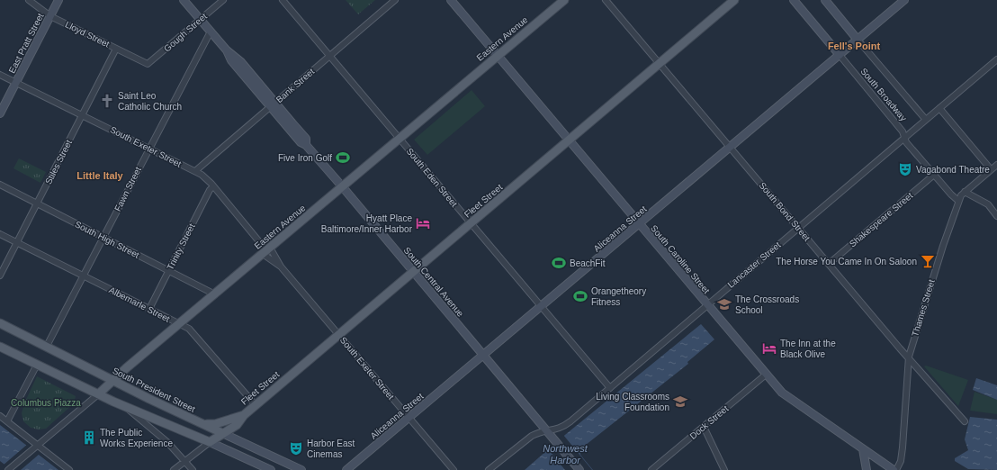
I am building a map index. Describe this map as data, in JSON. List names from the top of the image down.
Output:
{
  "streets": {
    "main road": [
      "Eastern Avenue",
      "East Pratt Street",
      "South Broadway",
      "Fleet Street",
      "Aliceanna Street",
      "South Caroline Street",
      "South Central Avenue",
      "South President Street"
    ],
    "street": [
      "Gough Street",
      "Lloyd Street",
      "Bank Street",
      "South Exeter Street",
      "Stiles Street",
      "South Eden Street",
      "Fawn Street",
      "South Bond Street",
      "Shakespeare Street",
      "South High Street",
      "Trinity Street",
      "Lancaster Street",
      "Albemarle Street",
      "Thames Street",
      "Dock Street"
    ]
  },
  "crossings": [
    ["Gough Street", "Lloyd Street"],
    ["Gough Street", "South Central Avenue"],
    ["Lloyd Street", "East Pratt Street"],
    ["Lloyd Street", "Stiles Street"],
    ["Eastern Avenue", "South Exeter Street"],
    ["Eastern Avenue", "South Eden Street"],
    ["Eastern Avenue", "South High Street"],
    ["Eastern Avenue", "South Caroline Street"],
    ["Eastern Avenue", "South Central Avenue"],
    ["Eastern Avenue", "Albemarle Street"],
    ["Eastern Avenue", "South President Street"],
    ["East Pratt Street", "South Exeter Street"],
    ["Bank Street", "South Exeter Street"],
    ["Bank Street", "South Eden Street"],
    ["Bank Street", "South Central Avenue"],
    ["South Broadway", "Shakespeare Street"],
    ["South Broadway", "Aliceanna Street"],
    ["South Broadway", "Lancaster Street"],
    ["South Broadway", "Thames Street"],
    ["South Exeter Street", "Stiles Street"],
    ["South Exeter Street", "Fawn Street"],
    ["South Exeter Street", "Fleet Street"],
    ["South Exeter Street", "Aliceanna Street"],
    ["South Exeter Street", "Trinity Street"],
    ["Stiles Street", "South High Street"],
    ["Stiles Street", "Albemarle Street"],
    ["South Eden Street", "Fleet Street"],
    ["South Eden Street", "Aliceanna Street"],
    ["South Eden Street", "Lancaster Street"],
    ["Fawn Street", "South High Street"],
    ["Fawn Street", "South Central Avenue"],
    ["Fawn Street", "Albemarle Street"],
    ["Fawn Street", "South President Street"],
    ["Fleet Street", "South Bond Street"],
    ["Fleet Street", "South Caroline Street"],
    ["Fleet Street", "South Central Avenue"],
    ["Fleet Street", "Albemarle Street"],
    ["Fleet Street", "South President Street"],
    ["South Bond Street", "Shakespeare Street"],
    ["South Bond Street", "Aliceanna Street"],
    ["South Bond Street", "Lancaster Street"],
    ["South Bond Street", "Thames Street"],
    ["Aliceanna Street", "South Caroline Street"],
    ["Aliceanna Street", "South Central Avenue"],
    ["South High Street", "Trinity Street"],
    ["Trinity Street", "Albemarle Street"],
    ["South Caroline Street", "Lancaster Street"],
    ["South Caroline Street", "Dock Street"],
    ["Lancaster Street", "South Central Avenue"]
  ],
  "districts": ["Fell's Point", "Little Italy"],
  "water": ["Northwest Harbor"],
  "parks": ["Columbus Piazza"],
  "places": {
    "church": ["Saint Leo Catholic Church"],
    "sports": ["Five Iron Golf", "BeachFit", "Orangetheory Fitness"],
    "theatre": ["Vagabond Theatre", "Harbor East Cinemas"],
    "hotel": ["Hyatt Place Baltimore/Inner Harbor", "The Inn at the Black Olive"],
    "bar": ["The Horse You Came In On Saloon"],
    "school or university": ["The Crossroads School", "Living Classrooms Foundation"],
    "building": ["The Public Works Experience"]
  }
}
